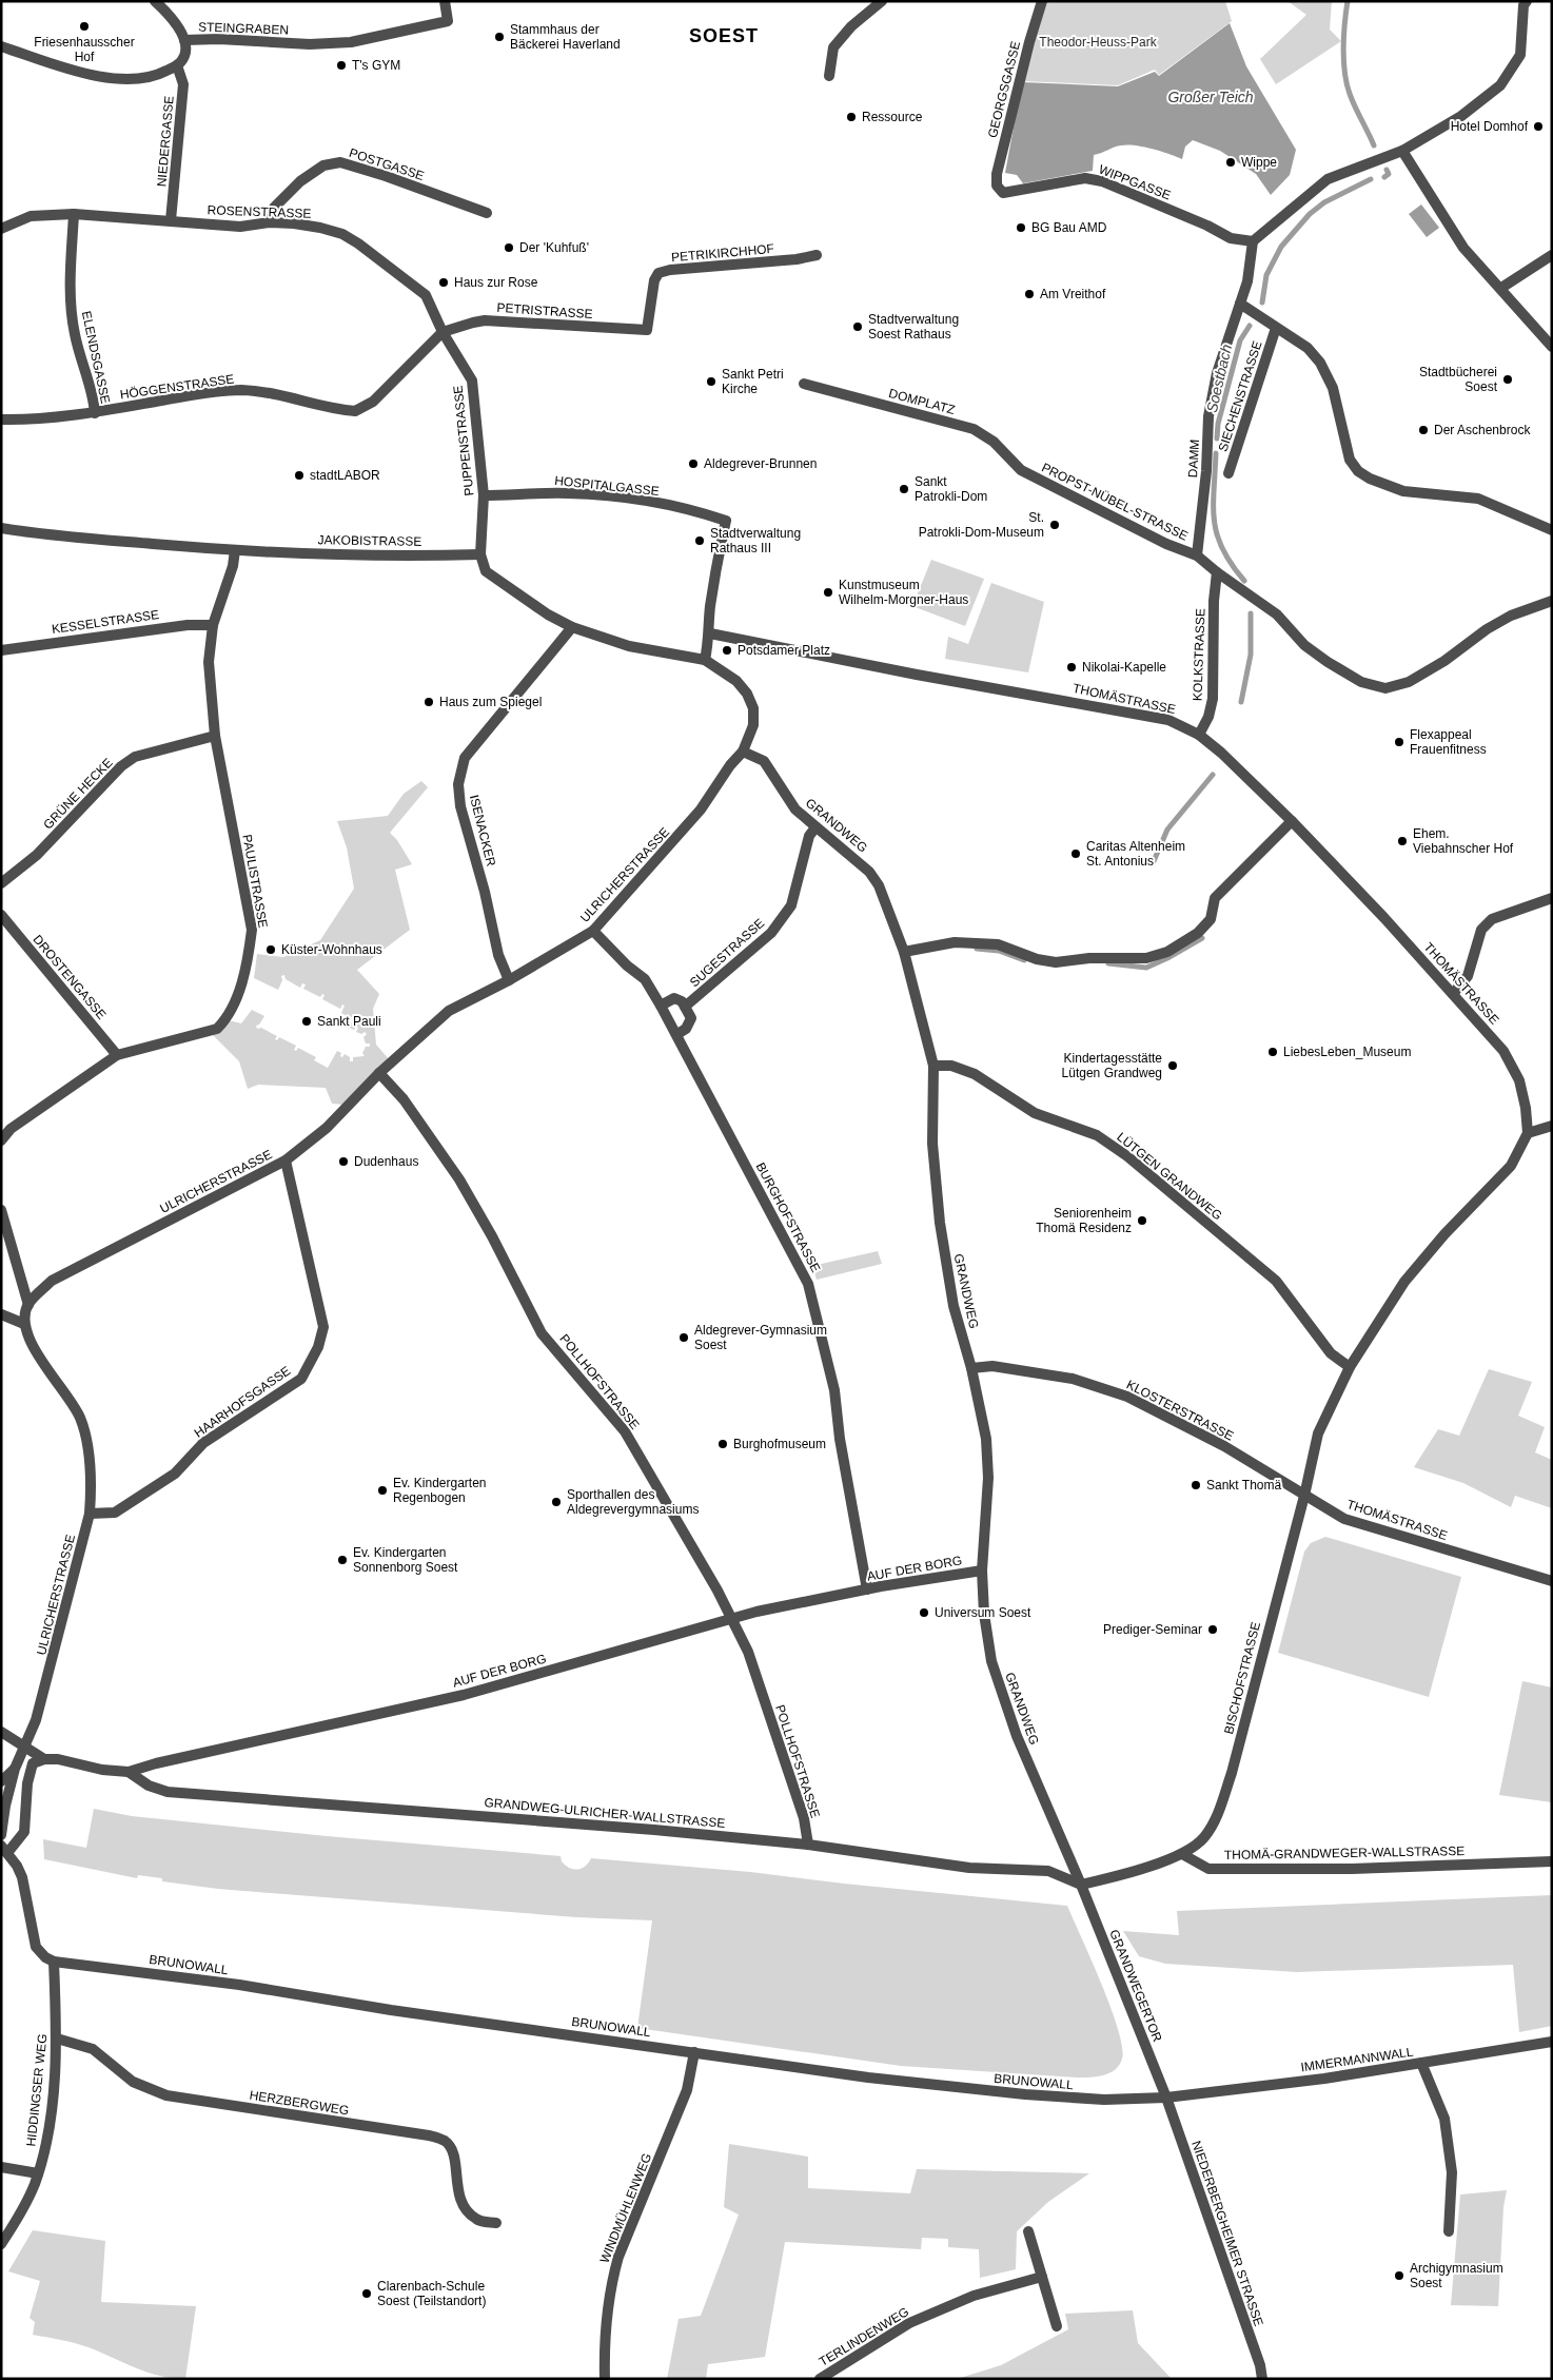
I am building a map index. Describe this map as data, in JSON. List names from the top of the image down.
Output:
{
  "streets": {
    "street": [
      "STEINGRABEN",
      "GEORGSGASSE",
      "NIEDERGASSE",
      "POSTGASSE",
      "WIPPGASSE",
      "ROSENSTRASSE",
      "PETRIKIRCHHOF",
      "PETRISTRASSE",
      "ELENDSGASSE",
      "HÖGGENSTRASSE",
      "SIECHENSTRASSE",
      "DOMPLATZ",
      "PUPPENSTRASSE",
      "DAMM",
      "HOSPITALGASSE",
      "PROPST-NÜBEL-STRASSE",
      "JAKOBISTRASSE",
      "KESSELSTRASSE",
      "KOLKSTRASSE",
      "THOMÄSTRASSE",
      "GRÜNE HECKE",
      "GRANDWEG",
      "ISENACKER",
      "ULRICHERSTRASSE",
      "PAULISTRASSE",
      "SUGESTRASSE",
      "DROSTENGASSE",
      "LÜTGEN GRANDWEG",
      "BURGHOFSTRASSE",
      "POLLHOFSTRASSE",
      "HAARHOFSGASSE",
      "KLOSTERSTRASSE",
      "AUF DER BORG",
      "BISCHOFSTRASSE",
      "GRANDWEG-ULRICHER-WALLSTRASSE",
      "THOMÄ-GRANDWEGER-WALLSTRASSE",
      "BRUNOWALL",
      "GRANDWEGERTOR",
      "IMMERMANNWALL",
      "HIDDINGSER WEG",
      "HERZBERGWEG",
      "WINDMÜHLENWEG",
      "NIEDERBERGHEIMER STRASSE",
      "TERLINDENWEG"
    ]
  },
  "crossings": [
    ["STEINGRABEN", "NIEDERGASSE"],
    ["GEORGSGASSE", "WIPPGASSE"],
    ["NIEDERGASSE", "ROSENSTRASSE"],
    ["POSTGASSE", "ROSENSTRASSE"],
    ["WIPPGASSE", "DAMM"],
    ["ROSENSTRASSE", "PETRISTRASSE"],
    ["ROSENSTRASSE", "ELENDSGASSE"],
    ["ROSENSTRASSE", "HÖGGENSTRASSE"],
    ["ROSENSTRASSE", "PUPPENSTRASSE"],
    ["PETRIKIRCHHOF", "PETRISTRASSE"],
    ["PETRISTRASSE", "HÖGGENSTRASSE"],
    ["PETRISTRASSE", "PUPPENSTRASSE"],
    ["ELENDSGASSE", "HÖGGENSTRASSE"],
    ["HÖGGENSTRASSE", "PUPPENSTRASSE"],
    ["DOMPLATZ", "PROPST-NÜBEL-STRASSE"],
    ["PUPPENSTRASSE", "HOSPITALGASSE"],
    ["PUPPENSTRASSE", "JAKOBISTRASSE"],
    ["DAMM", "PROPST-NÜBEL-STRASSE"],
    ["HOSPITALGASSE", "THOMÄSTRASSE"],
    ["JAKOBISTRASSE", "PAULISTRASSE"],
    ["KESSELSTRASSE", "PAULISTRASSE"],
    ["KOLKSTRASSE", "THOMÄSTRASSE"],
    ["THOMÄSTRASSE", "KLOSTERSTRASSE"],
    ["THOMÄSTRASSE", "BISCHOFSTRASSE"],
    ["GRÜNE HECKE", "PAULISTRASSE"],
    ["GRANDWEG", "ULRICHERSTRASSE"],
    ["GRANDWEG", "SUGESTRASSE"],
    ["GRANDWEG", "LÜTGEN GRANDWEG"],
    ["GRANDWEG", "KLOSTERSTRASSE"],
    ["GRANDWEG", "AUF DER BORG"],
    ["GRANDWEG", "GRANDWEG-ULRICHER-WALLSTRASSE"],
    ["GRANDWEG", "GRANDWEGERTOR"],
    ["ISENACKER", "ULRICHERSTRASSE"],
    ["ULRICHERSTRASSE", "BURGHOFSTRASSE"],
    ["ULRICHERSTRASSE", "POLLHOFSTRASSE"],
    ["ULRICHERSTRASSE", "HAARHOFSGASSE"],
    ["ULRICHERSTRASSE", "AUF DER BORG"],
    ["PAULISTRASSE", "DROSTENGASSE"],
    ["SUGESTRASSE", "BURGHOFSTRASSE"],
    ["BURGHOFSTRASSE", "AUF DER BORG"],
    ["POLLHOFSTRASSE", "AUF DER BORG"],
    ["POLLHOFSTRASSE", "GRANDWEG-ULRICHER-WALLSTRASSE"],
    ["KLOSTERSTRASSE", "BISCHOFSTRASSE"],
    ["AUF DER BORG", "GRANDWEG-ULRICHER-WALLSTRASSE"],
    ["BISCHOFSTRASSE", "THOMÄ-GRANDWEGER-WALLSTRASSE"],
    ["GRANDWEG-ULRICHER-WALLSTRASSE", "GRANDWEGERTOR"],
    ["BRUNOWALL", "GRANDWEGERTOR"],
    ["BRUNOWALL", "IMMERMANNWALL"],
    ["BRUNOWALL", "HIDDINGSER WEG"],
    ["BRUNOWALL", "WINDMÜHLENWEG"],
    ["BRUNOWALL", "NIEDERBERGHEIMER STRASSE"],
    ["GRANDWEGERTOR", "IMMERMANNWALL"],
    ["GRANDWEGERTOR", "NIEDERBERGHEIMER STRASSE"],
    ["IMMERMANNWALL", "NIEDERBERGHEIMER STRASSE"],
    ["HIDDINGSER WEG", "HERZBERGWEG"]
  ],
  "districts": ["SOEST"],
  "water": ["Großer Teich", "Soestbach"],
  "parks": ["Theodor-Heuss-Park"],
  "places": [
    "Friesenhausscher Hof",
    "Stammhaus der Bäckerei Haverland",
    "T's GYM",
    "Ressource",
    "Hotel Domhof",
    "Wippe",
    "BG Bau AMD",
    "Der 'Kuhfuß'",
    "Haus zur Rose",
    "Am Vreithof",
    "Stadtverwaltung Soest Rathaus",
    "Stadtbücherei Soest",
    "Sankt Petri Kirche",
    "Der Aschenbrock",
    "Aldegrever-Brunnen",
    "stadtLABOR",
    "Sankt Patrokli-Dom",
    "St. Patrokli-Dom-Museum",
    "Stadtverwaltung Rathaus III",
    "Kunstmuseum Wilhelm-Morgner-Haus",
    "Potsdamer Platz",
    "Nikolai-Kapelle",
    "Haus zum Spiegel",
    "Flexappeal Frauenfitness",
    "Ehem. Viebahnscher Hof",
    "Caritas Altenheim St. Antonius",
    "Küster-Wohnhaus",
    "Sankt Pauli",
    "LiebesLeben_Museum",
    "Kindertagesstätte Lütgen Grandweg",
    "Dudenhaus",
    "Seniorenheim Thomä Residenz",
    "Aldegrever-Gymnasium Soest",
    "Burghofmuseum",
    "Sankt Thomä",
    "Ev. Kindergarten Regenbogen",
    "Sporthallen des Aldegrevergymnasiums",
    "Ev. Kindergarten Sonnenborg Soest",
    "Universum Soest",
    "Prediger-Seminar",
    "Archigymnasium Soest",
    "Clarenbach-Schule Soest (Teilstandort)"
  ]
}
